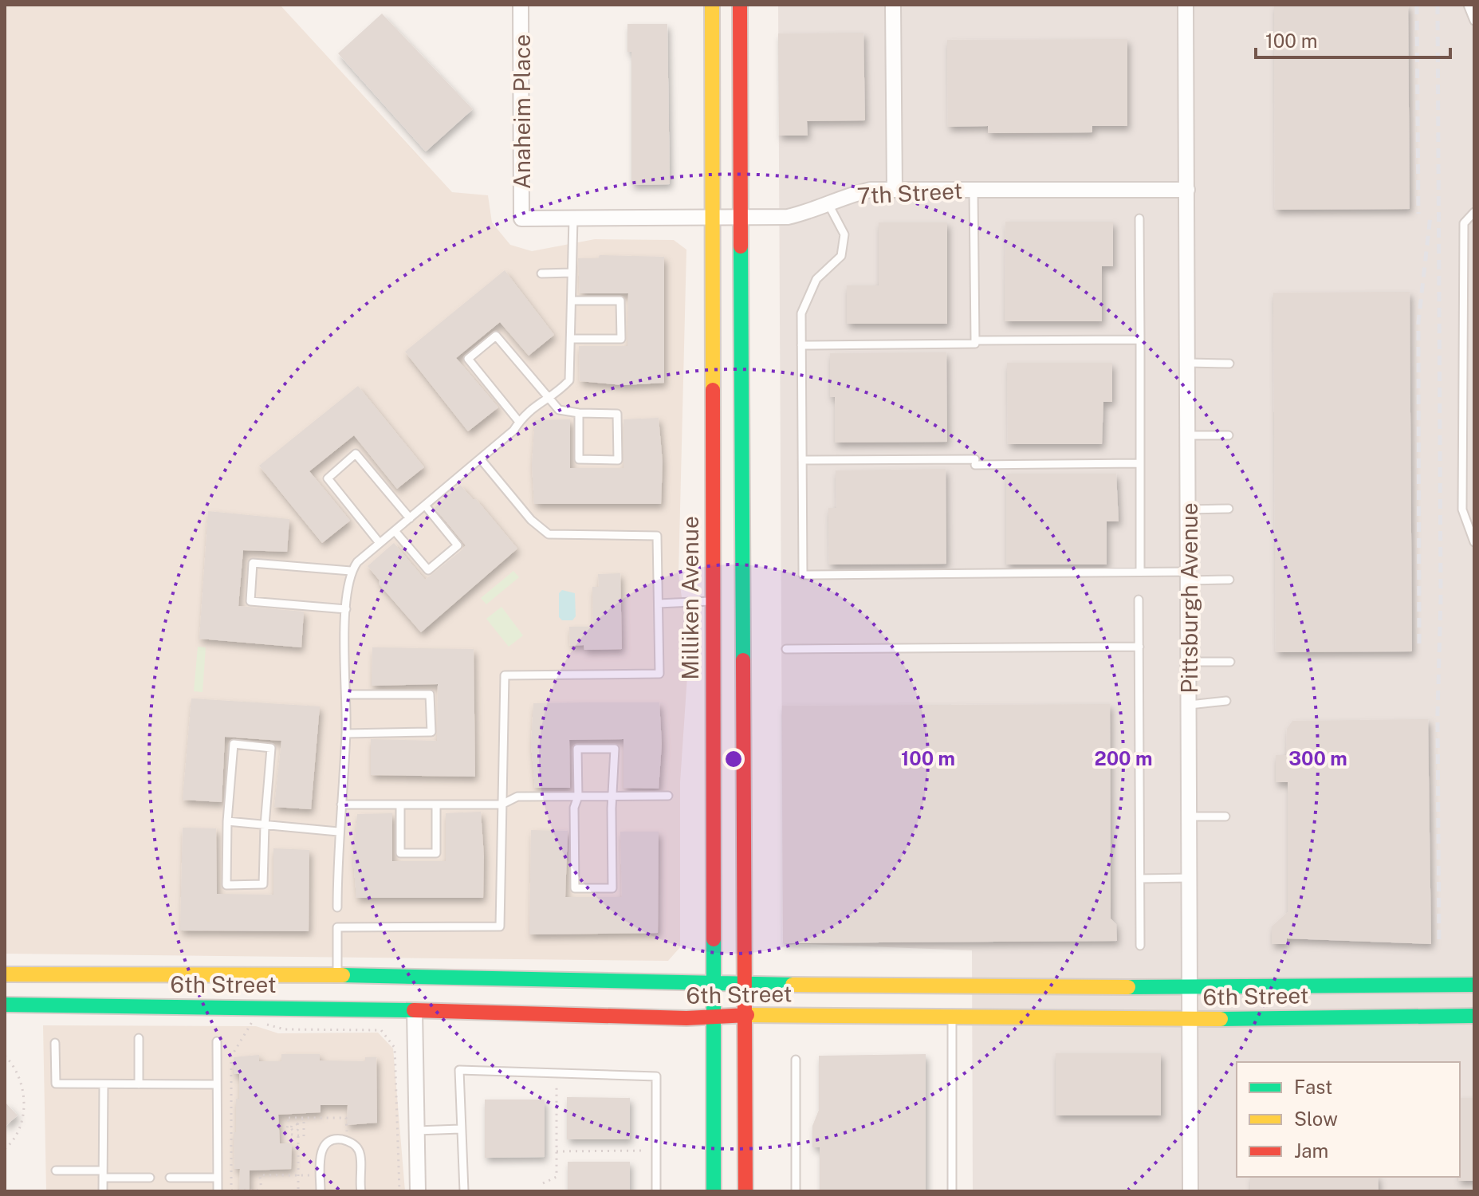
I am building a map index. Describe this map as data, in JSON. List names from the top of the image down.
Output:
{
  "streets": {
    "main road": ["Milliken Avenue", "6th Street"],
    "street": ["Anaheim Place", "7th Street", "Pittsburgh Avenue"]
  },
  "crossings": [
    ["Anaheim Place", "7th Street"],
    ["7th Street", "Milliken Avenue"],
    ["7th Street", "Pittsburgh Avenue"],
    ["Milliken Avenue", "6th Street"],
    ["Pittsburgh Avenue", "6th Street"]
  ],
  "legend": ["Fast", "Slow", "Jam"],
  "scale_bar": "100 m",
  "rings": ["100 m", "200 m", "300 m"]
}
